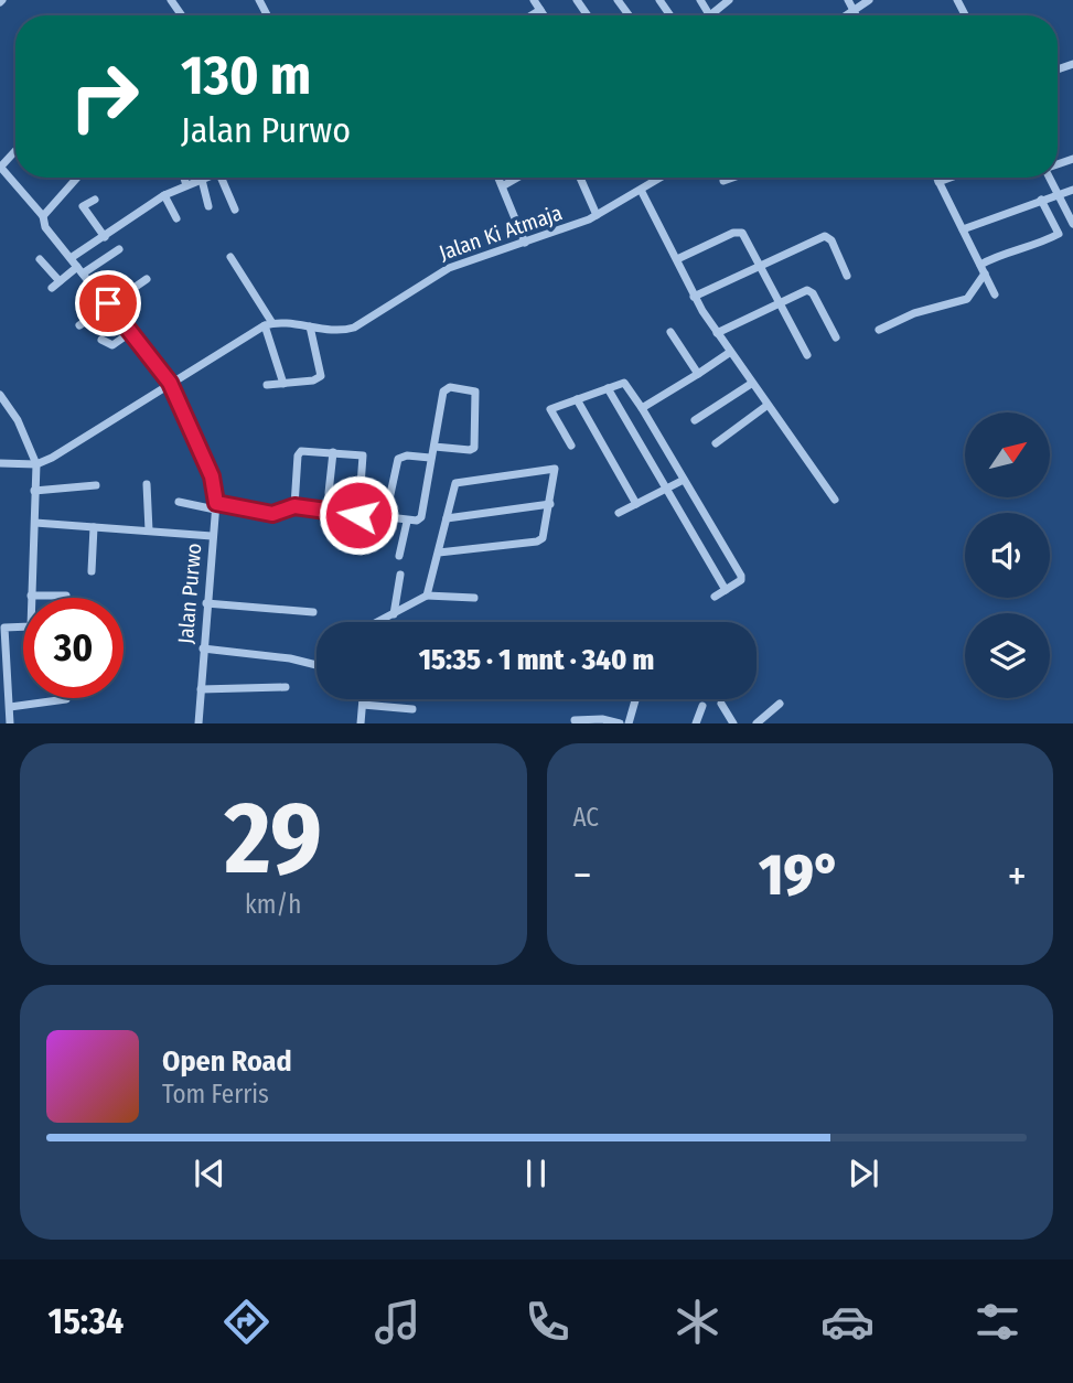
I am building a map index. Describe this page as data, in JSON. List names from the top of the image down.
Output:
{
  "streets": {
    "street": ["Jalan Ki Atmaja", "Jalan Purwo"]
  },
  "north": "top right",
  "page": {
    "turn": ["130 m", "Jalan Purwo"],
    "limit": "30",
    "trip": "15:35 · 1 mnt · 340 m",
    "tile": [
      ["29", "km/h"],
      "AC"
    ],
    "heat": ["−", "19°", "+"],
    "song": ["Open Road", "Tom Ferris"],
    "tabs": "15:34"
  }
}
